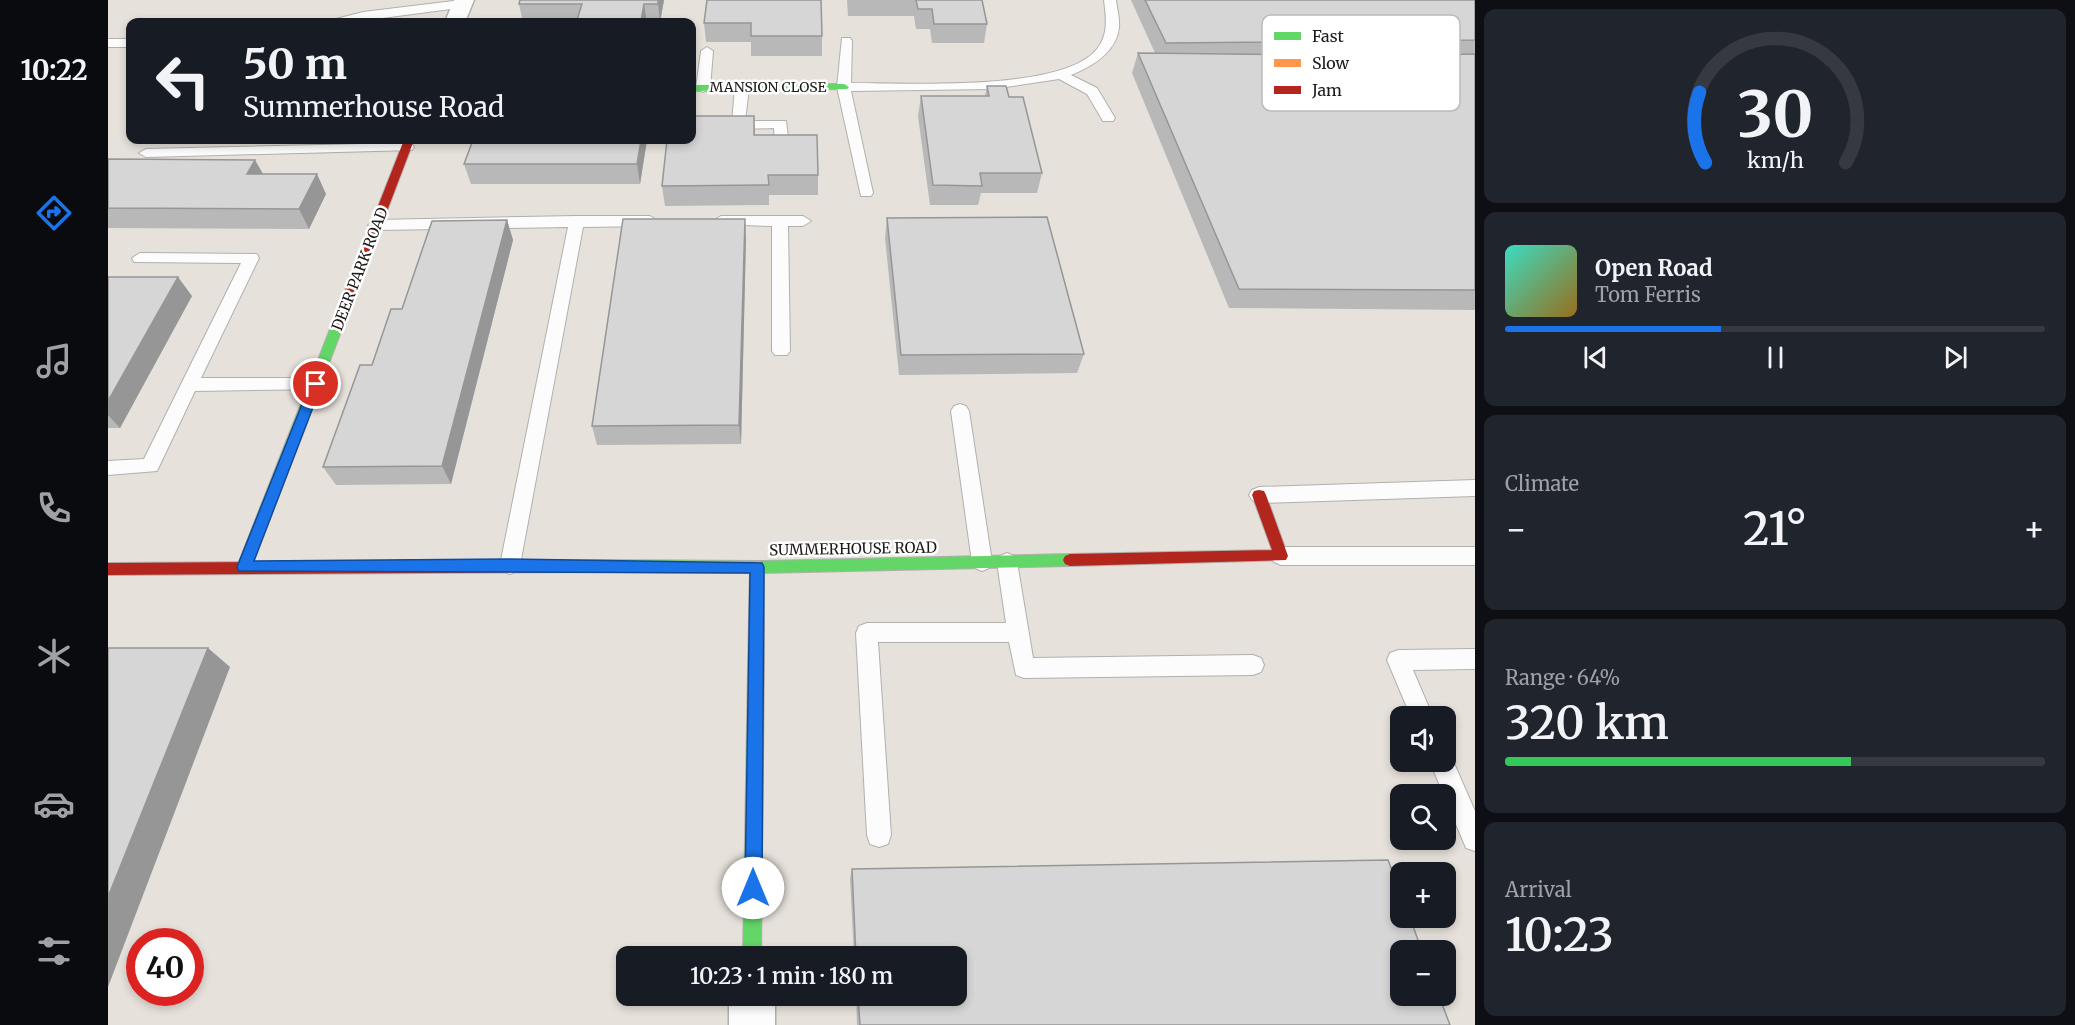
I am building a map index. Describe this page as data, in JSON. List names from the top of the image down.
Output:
{
  "streets": {
    "street": ["MANSION CLOSE", "DEER PARK ROAD", "SUMMERHOUSE ROAD"]
  },
  "crossings": [
    ["DEER PARK ROAD", "SUMMERHOUSE ROAD"]
  ],
  "legend": ["Fast", "Slow", "Jam"],
  "page": {
    "tabs": "10:22",
    "turn": ["50 m", "Summerhouse Road"],
    "song": ["Open Road", "Tom Ferris"],
    "tile": [
      "Climate",
      ["Range · 64%", "320 km"],
      ["Arrival", "10:23"]
    ],
    "heat": ["−", "21°", "+"],
    "map_buttons": ["+", "−"],
    "limit": "40",
    "trip": "10:23 · 1 min · 180 m",
    "gauge": ["30", "km/h"]
  }
}
